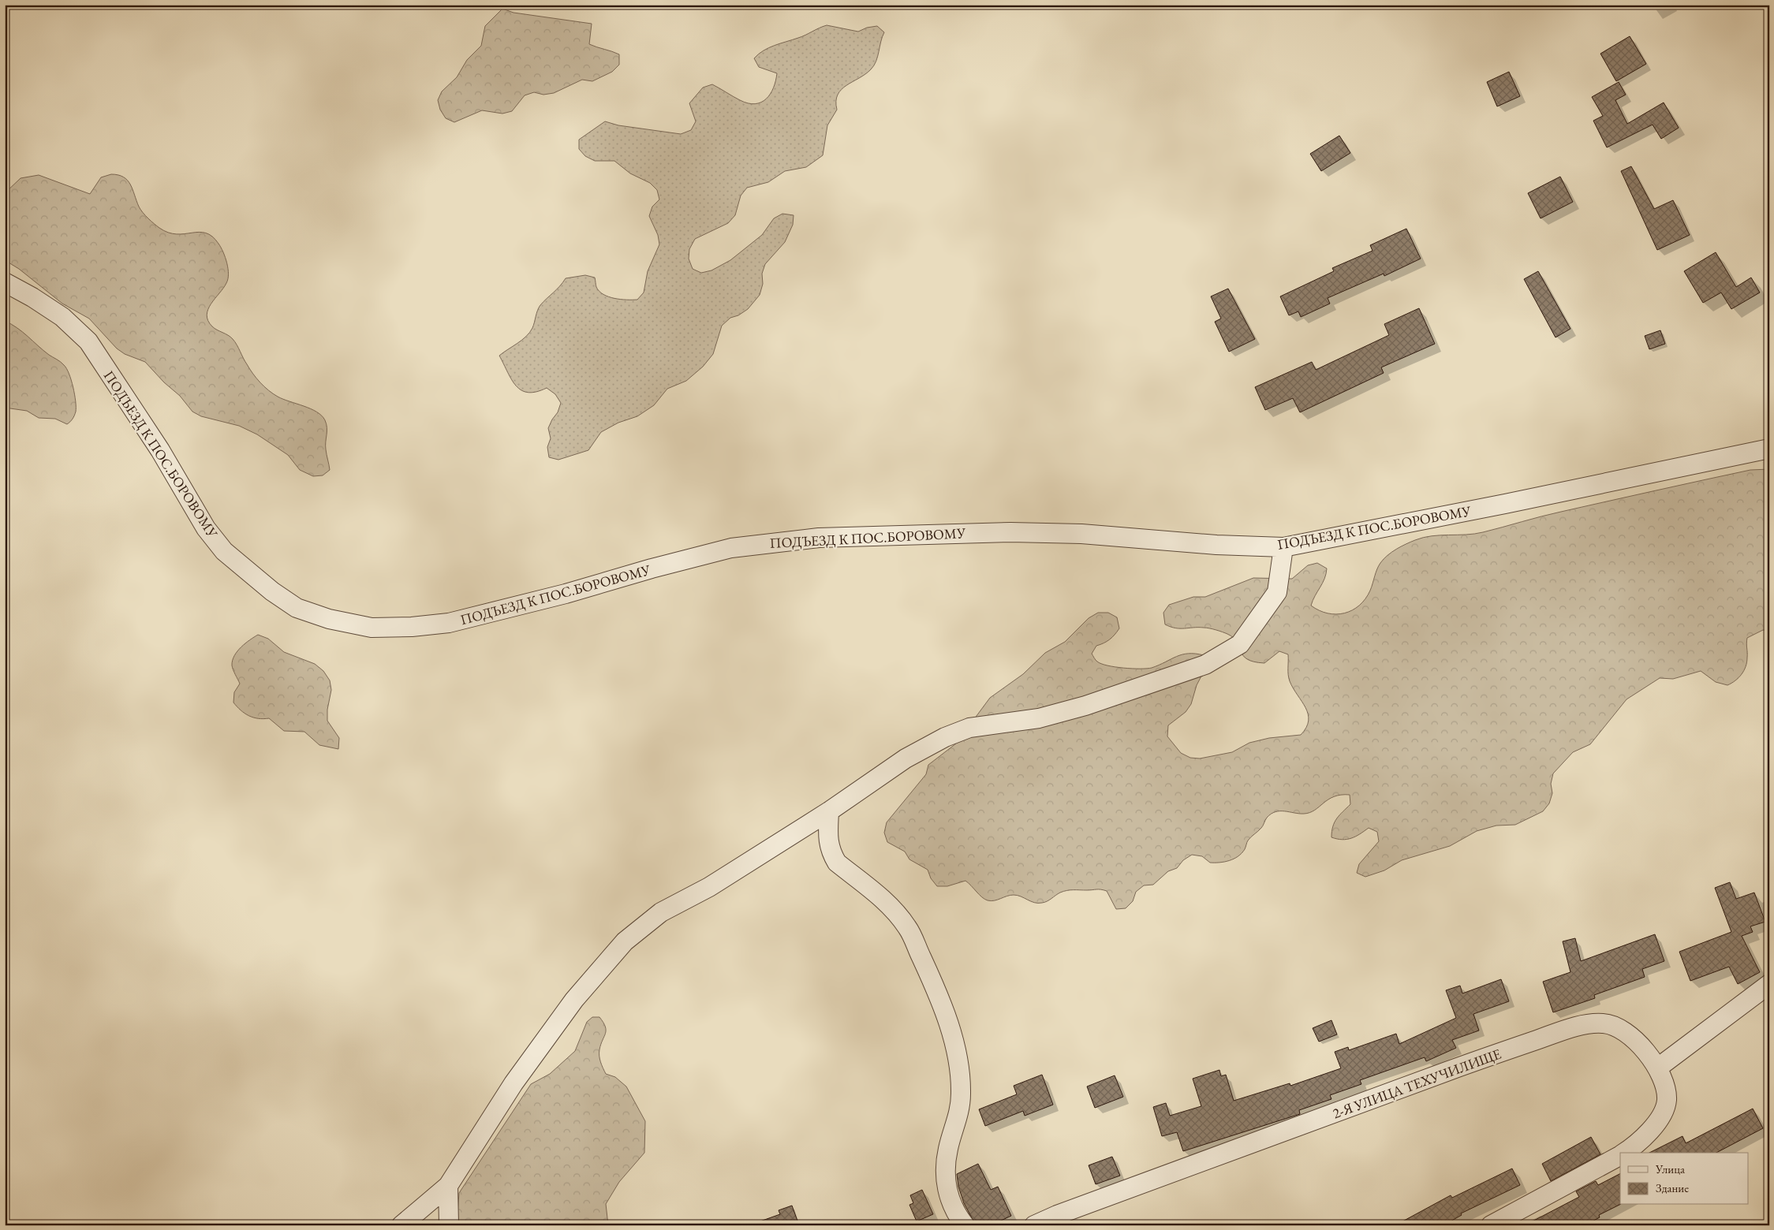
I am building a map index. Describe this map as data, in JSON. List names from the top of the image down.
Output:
{
  "streets": {
    "street": ["ПОДЪЕЗД К ПОС.БОРОВОМУ", "2-Я УЛИЦА ТЕХУЧИЛИЩЕ"]
  },
  "legend": ["Улица", "Здание"]
}
